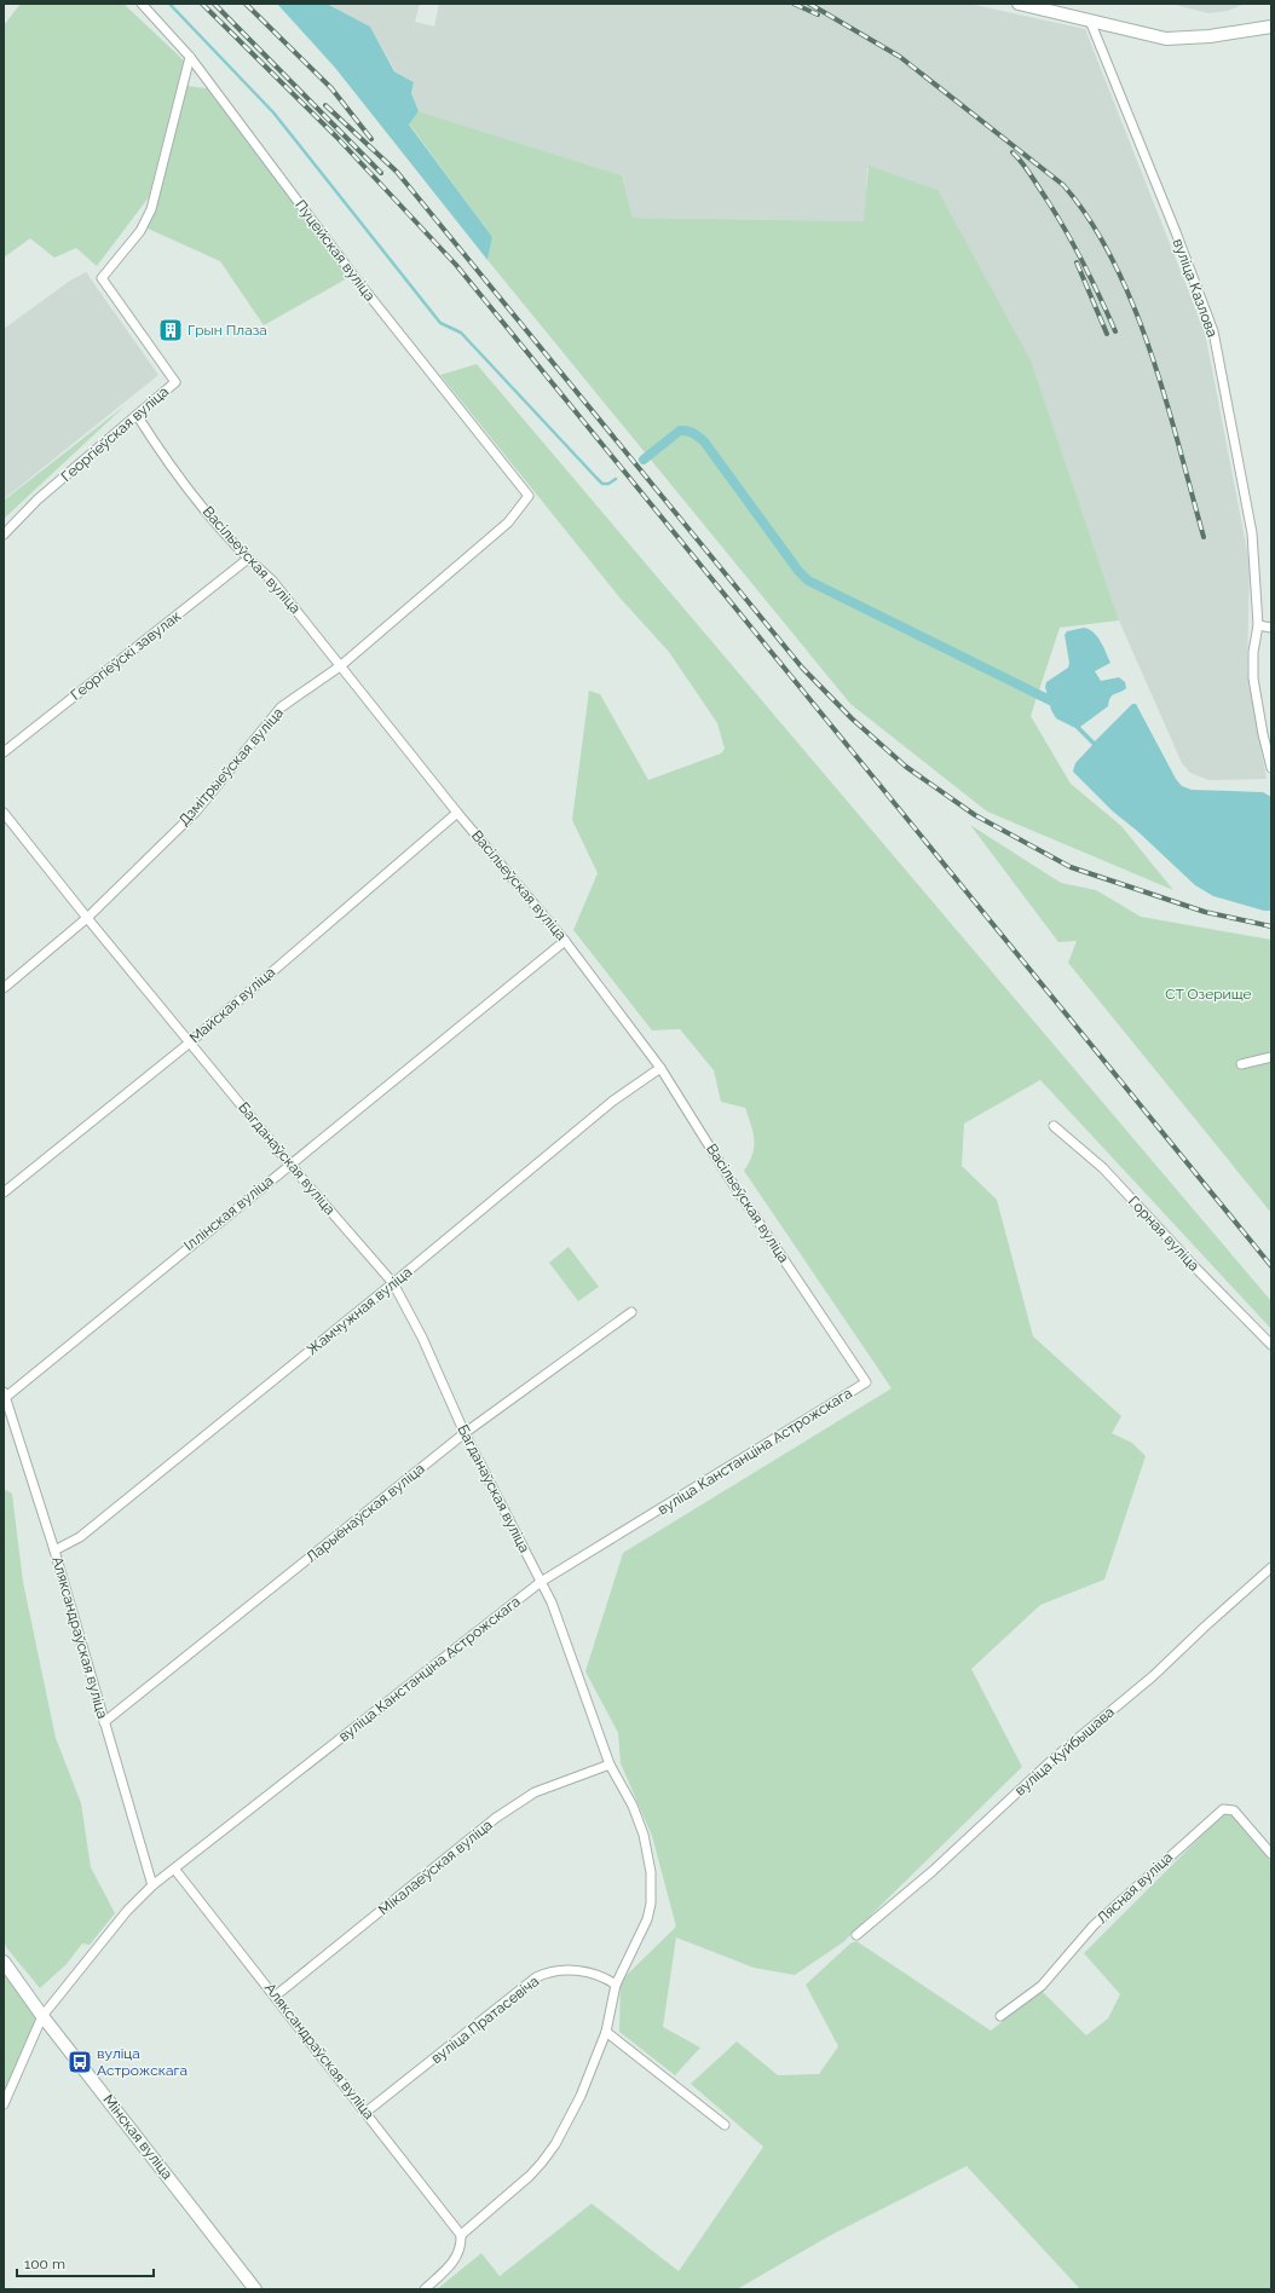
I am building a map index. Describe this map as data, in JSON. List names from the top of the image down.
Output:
{
  "streets": {
    "main road": ["Мінская вуліца"],
    "street": [
      "Пуцейская вуліца",
      "вуліца Казлова",
      "Георгіеўская вуліца",
      "Васільеўская вуліца",
      "Георгіеўскі завулак",
      "Дзмітрыеўская вуліца",
      "Майская вуліца",
      "Багданаўская вуліца",
      "Іллінская вуліца",
      "Горная вуліца",
      "Жамчужная вуліца",
      "вуліца Канстанціна Астрожскага",
      "Ларыёнаўская вуліца",
      "Аляксандраўская вуліца",
      "вуліца Куйбышава",
      "Мікалаеўская вуліца",
      "Лясная вуліца",
      "вуліца Пратасевіча"
    ]
  },
  "crossings": [
    ["Пуцейская вуліца", "Георгіеўская вуліца"],
    ["Пуцейская вуліца", "Дзмітрыеўская вуліца"],
    ["Георгіеўская вуліца", "Васільеўская вуліца"],
    ["Васільеўская вуліца", "Георгіеўскі завулак"],
    ["Васільеўская вуліца", "Дзмітрыеўская вуліца"],
    ["Васільеўская вуліца", "Майская вуліца"],
    ["Васільеўская вуліца", "Іллінская вуліца"],
    ["Васільеўская вуліца", "Жамчужная вуліца"],
    ["Васільеўская вуліца", "вуліца Канстанціна Астрожскага"],
    ["Дзмітрыеўская вуліца", "Багданаўская вуліца"],
    ["Майская вуліца", "Багданаўская вуліца"],
    ["Багданаўская вуліца", "Іллінская вуліца"],
    ["Багданаўская вуліца", "Жамчужная вуліца"],
    ["Багданаўская вуліца", "вуліца Канстанціна Астрожскага"],
    ["Багданаўская вуліца", "Ларыёнаўская вуліца"],
    ["Багданаўская вуліца", "Аляксандраўская вуліца"],
    ["Багданаўская вуліца", "Мікалаеўская вуліца"],
    ["Багданаўская вуліца", "вуліца Пратасевіча"],
    ["Іллінская вуліца", "Аляксандраўская вуліца"],
    ["Жамчужная вуліца", "Аляксандраўская вуліца"],
    ["вуліца Канстанціна Астрожскага", "Аляксандраўская вуліца"],
    ["вуліца Канстанціна Астрожскага", "Мінская вуліца"],
    ["Ларыёнаўская вуліца", "Аляксандраўская вуліца"],
    ["Аляксандраўская вуліца", "Мікалаеўская вуліца"],
    ["Аляксандраўская вуліца", "вуліца Пратасевіча"]
  ],
  "parks": ["СТ Озерище"],
  "places": {
    "building": ["Грын Плаза"],
    "bus stop": ["вуліца Астрожскага"]
  },
  "scale_bar": "100 m"
}
